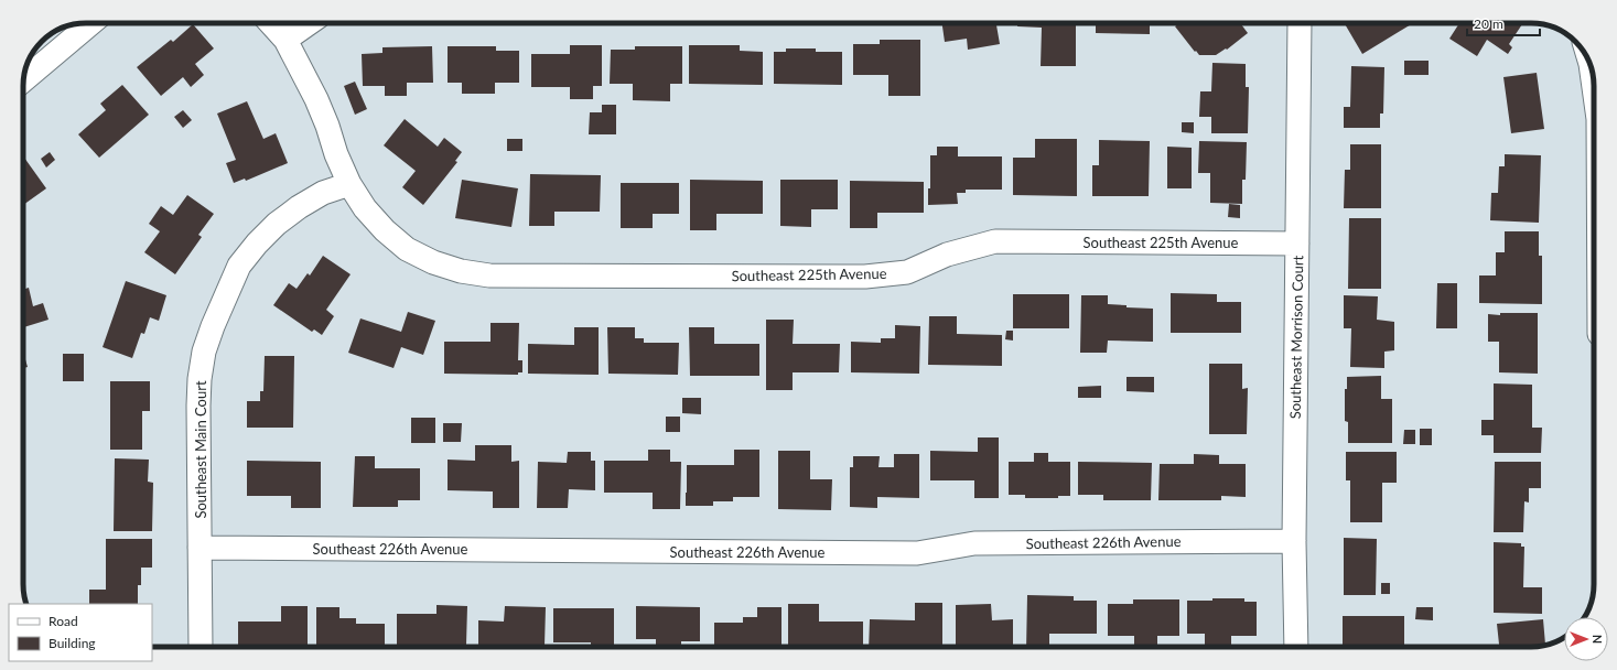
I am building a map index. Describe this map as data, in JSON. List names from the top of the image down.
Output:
{
  "streets": {
    "street": [
      "Southeast 225th Avenue",
      "Southeast Morrison Court",
      "Southeast Main Court",
      "Southeast 226th Avenue"
    ]
  },
  "crossings": [
    ["Southeast 225th Avenue", "Southeast Morrison Court"],
    ["Southeast 225th Avenue", "Southeast Main Court"],
    ["Southeast Morrison Court", "Southeast 226th Avenue"],
    ["Southeast Main Court", "Southeast 226th Avenue"]
  ],
  "legend": ["Road", "Building"],
  "scale_bar": "20 m",
  "north": "right"
}
